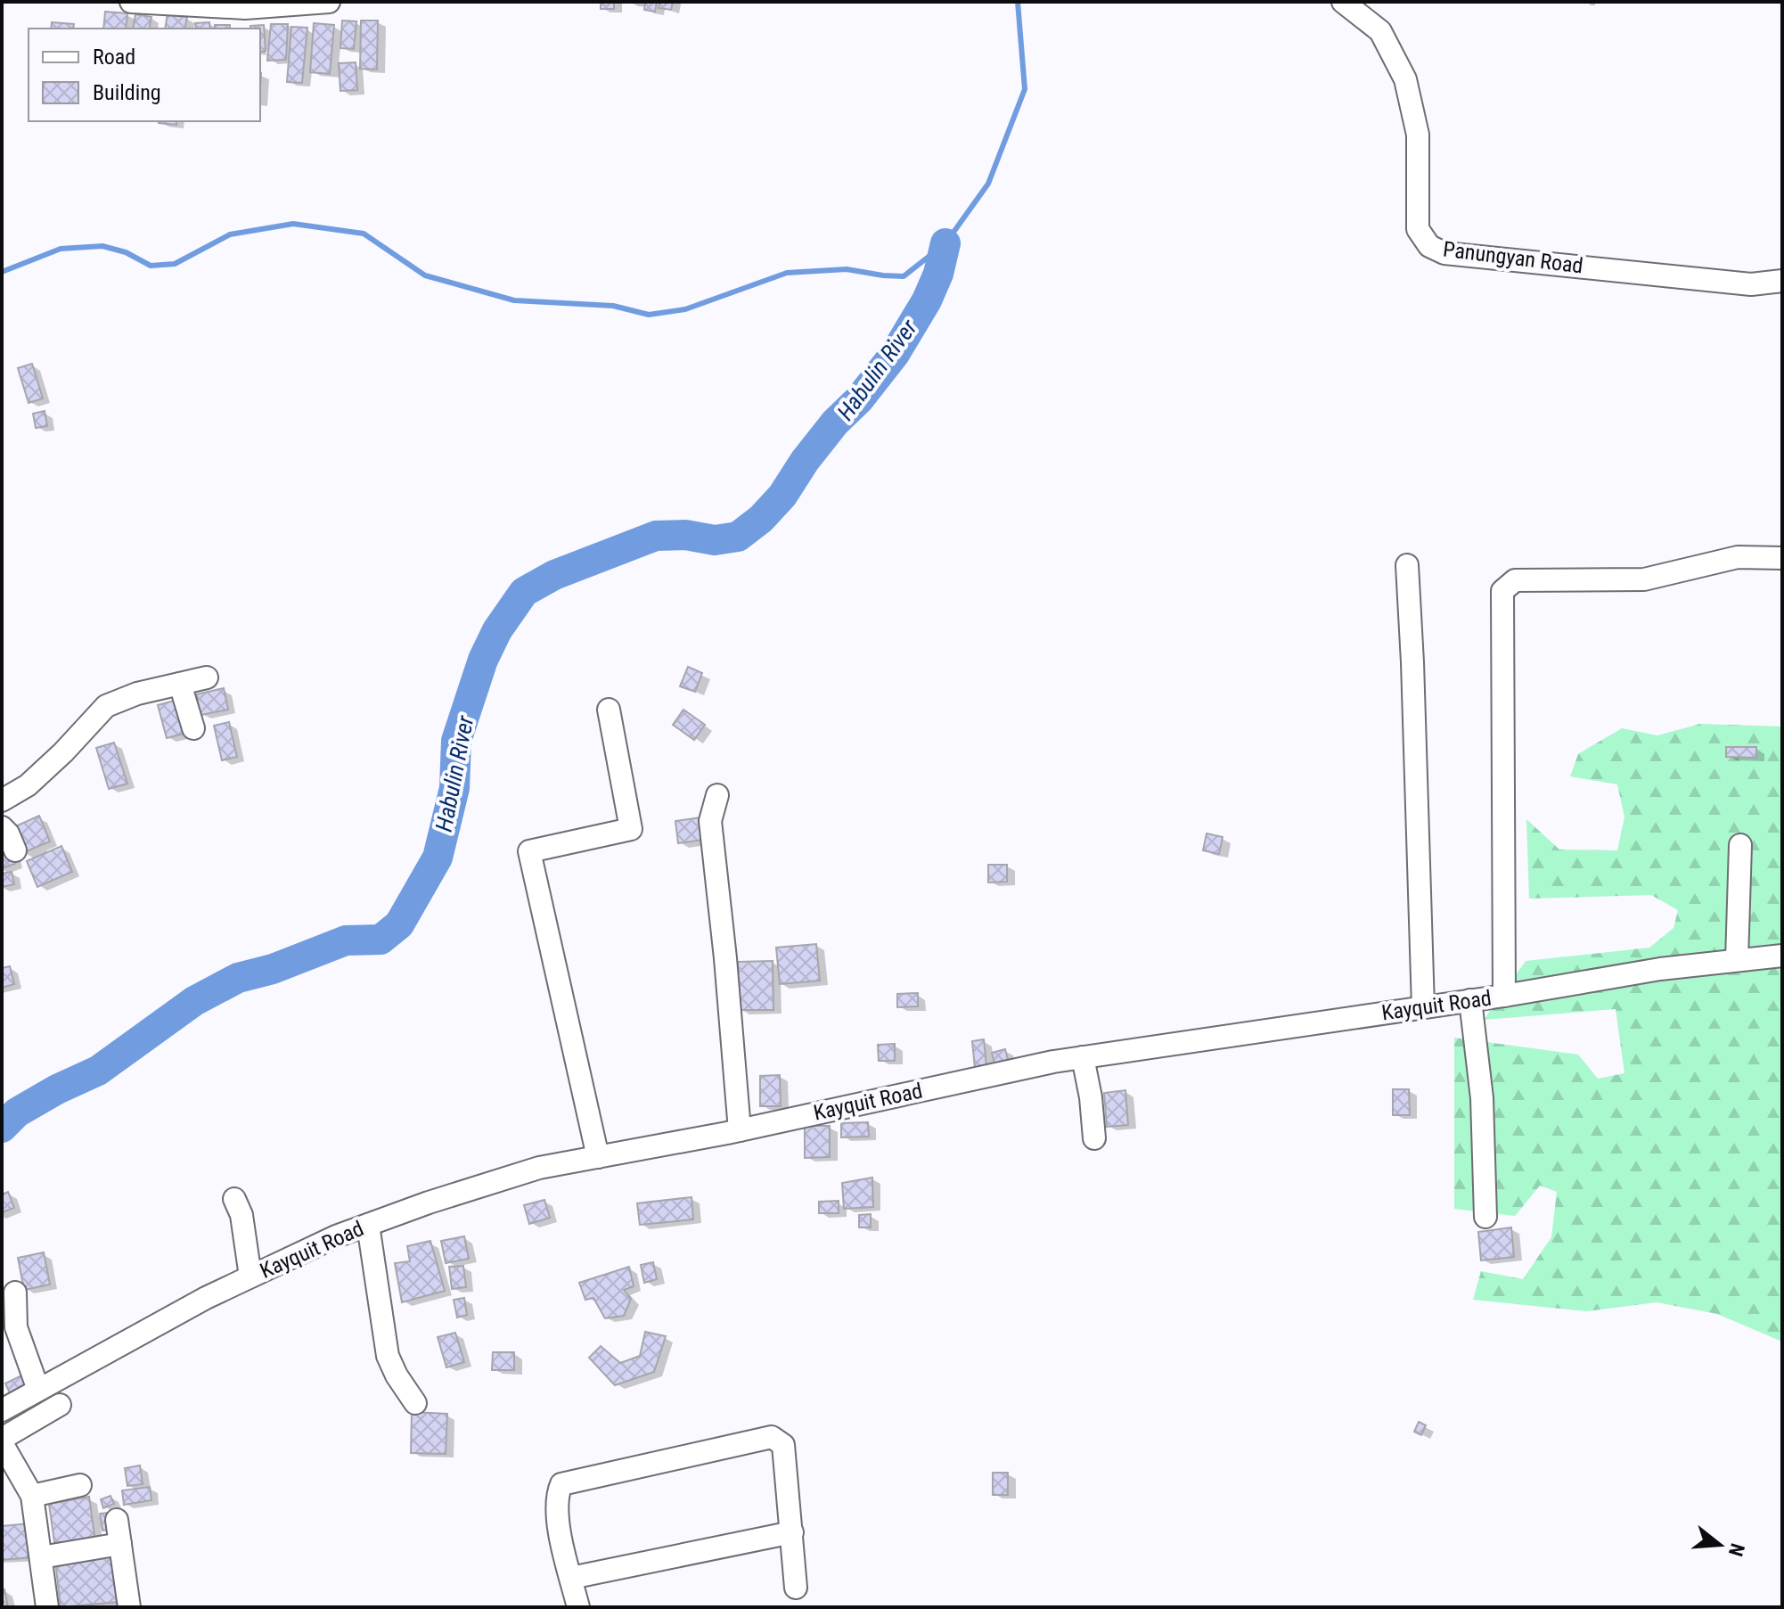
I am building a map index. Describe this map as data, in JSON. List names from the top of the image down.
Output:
{
  "streets": {
    "street": ["Panungyan Road", "Kayquit Road"]
  },
  "water": ["Habulin River"],
  "legend": ["Road", "Building"],
  "north": "right"
}
